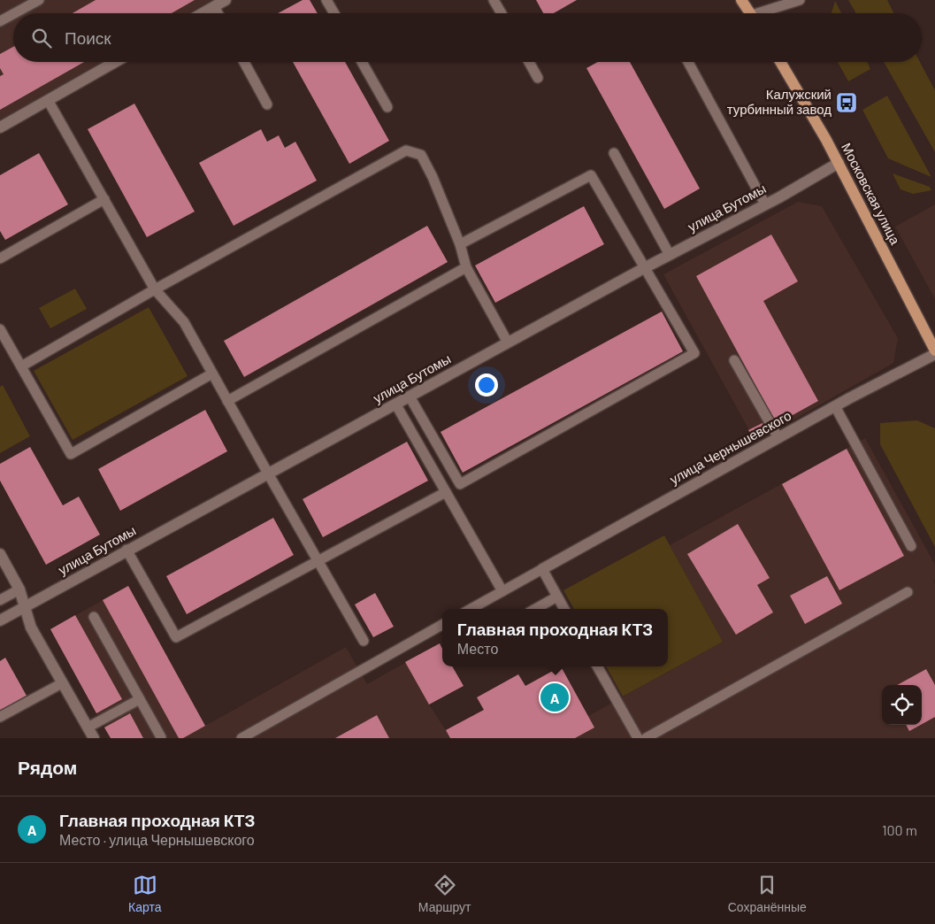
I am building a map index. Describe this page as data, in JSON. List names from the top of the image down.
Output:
{
  "streets": {
    "main road": ["Московская улица"],
    "street": ["улица Бутомы", "улица Чернышевского"]
  },
  "crossings": [
    ["Московская улица", "улица Бутомы"]
  ],
  "places": {
    "bus stop": ["Калужский турбинный завод"]
  },
  "page": {
    "search": "Поиск",
    "popup": ["Главная проходная КТЗ", "Место"],
    "pins": "A",
    "heading": "Рядом",
    "list": [
      {
        "mark": "A",
        "name": "Главная проходная КТЗ",
        "note": "Место · улица Чернышевского",
        "value": "100 m"
      }
    ],
    "nav": ["Карта", "Маршрут", "Сохранённые"]
  }
}
